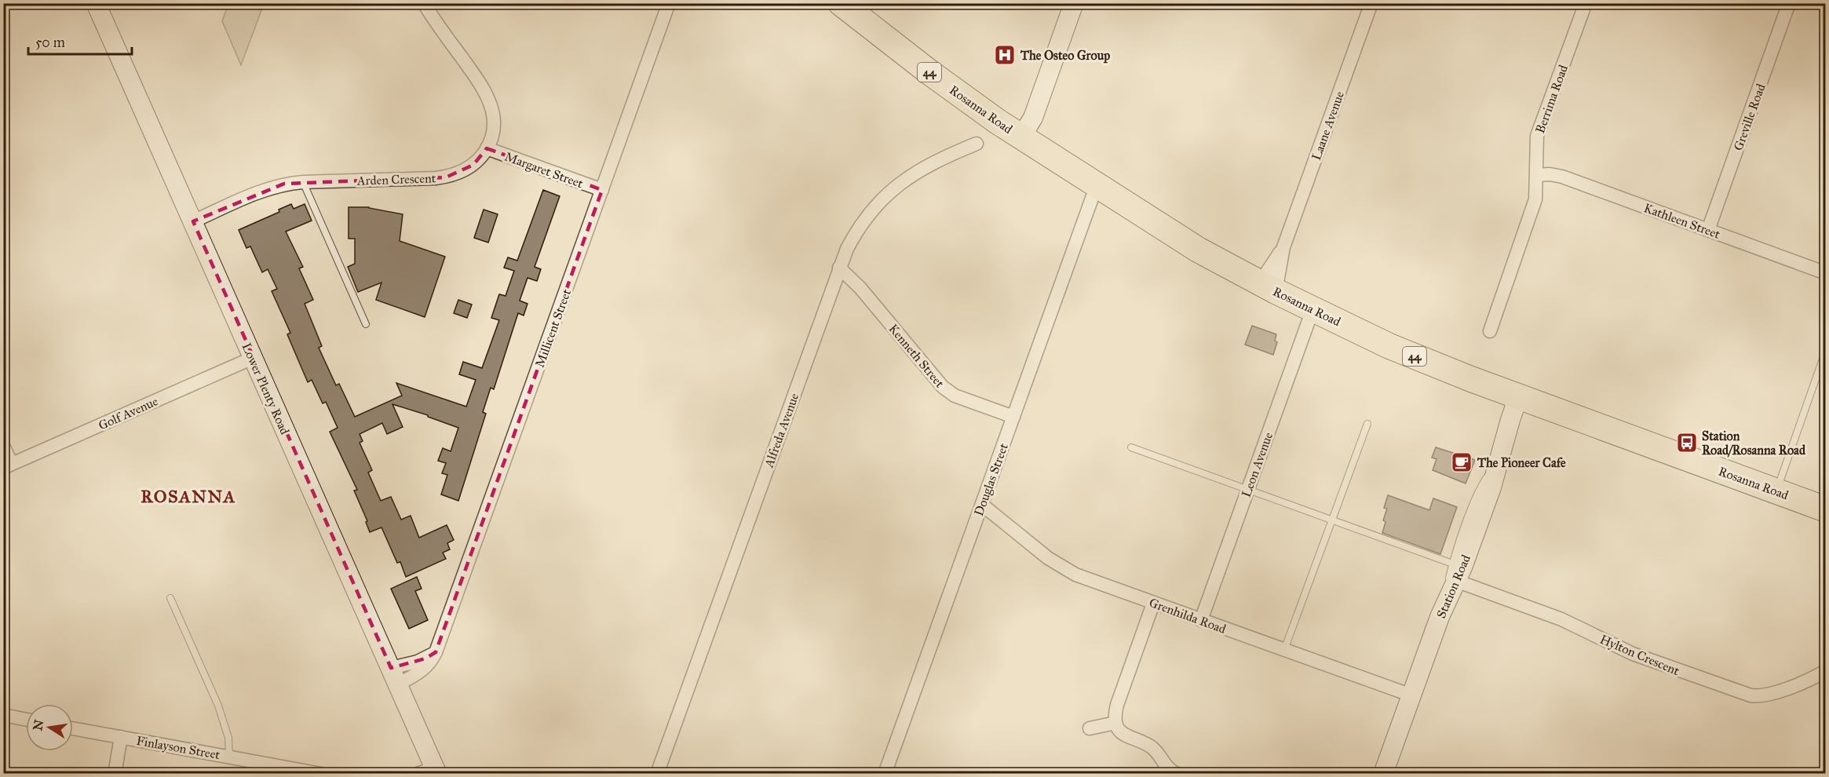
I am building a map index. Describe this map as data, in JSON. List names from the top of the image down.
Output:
{
  "streets": {
    "highway": ["44", "Rosanna Road"],
    "main road": ["Lower Plenty Road", "Station Road"],
    "street": [
      "Berrima Road",
      "Greville Road",
      "Laane Avenue",
      "Margaret Street",
      "Arden Crescent",
      "Kathleen Street",
      "Millicent Street",
      "Kenneth Street",
      "Golf Avenue",
      "Alfreda Avenue",
      "Leon Avenue",
      "Douglas Street",
      "Grenhilda Road",
      "Hylton Crescent",
      "Finlayson Street"
    ]
  },
  "crossings": [
    ["Berrima Road", "Kathleen Street"],
    ["Rosanna Road", "Laane Avenue"],
    ["Rosanna Road", "Leon Avenue"],
    ["Rosanna Road", "Douglas Street"],
    ["Rosanna Road", "Station Road"],
    ["Greville Road", "Kathleen Street"],
    ["Margaret Street", "Arden Crescent"],
    ["Margaret Street", "Millicent Street"],
    ["Arden Crescent", "Lower Plenty Road"],
    ["Millicent Street", "Lower Plenty Road"],
    ["Kenneth Street", "Alfreda Avenue"],
    ["Kenneth Street", "Douglas Street"],
    ["Lower Plenty Road", "Golf Avenue"],
    ["Leon Avenue", "Grenhilda Road"],
    ["Douglas Street", "Grenhilda Road"],
    ["Station Road", "Grenhilda Road"],
    ["Station Road", "Hylton Crescent"]
  ],
  "districts": ["ROSANNA"],
  "places": {
    "hospital": ["The Osteo Group"],
    "bus stop": ["Station Road/Rosanna Road"],
    "cafe": ["The Pioneer Cafe"]
  },
  "scale_bar": "50 m",
  "north": "left"
}
